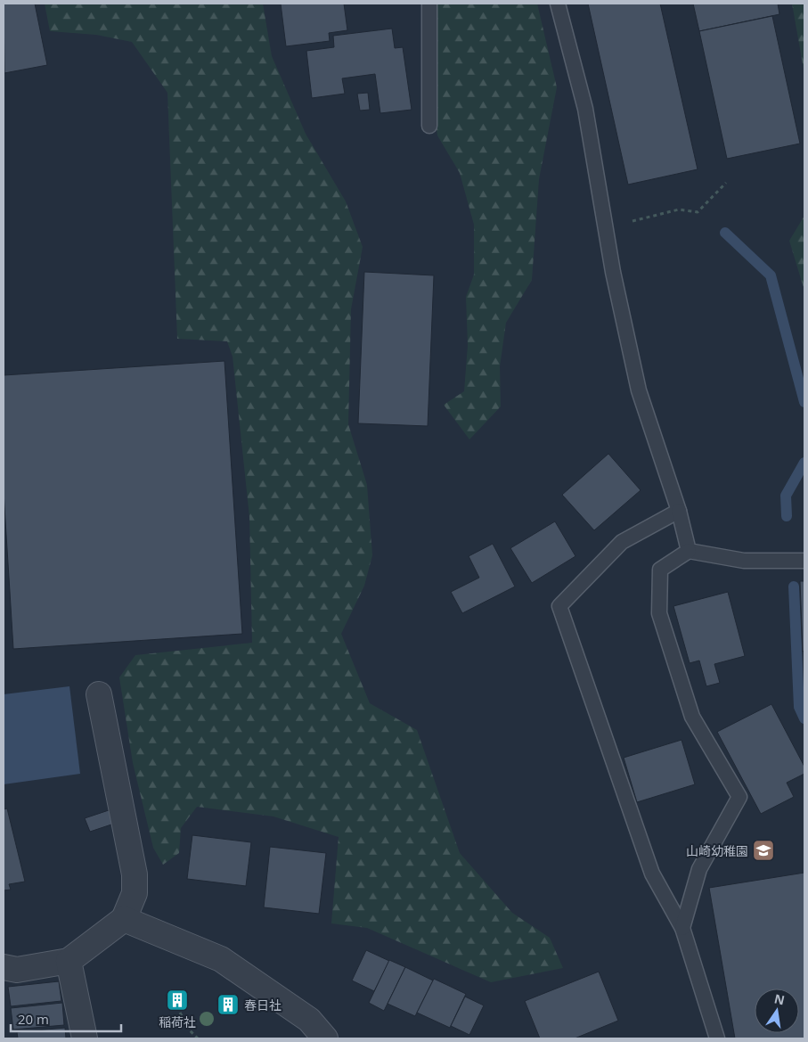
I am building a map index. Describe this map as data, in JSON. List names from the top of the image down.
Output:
{
  "places": {
    "school or university": ["山崎幼稚園"],
    "building": ["稲荷社", "春日社"]
  },
  "scale_bar": "20 m",
  "north": "top"
}
